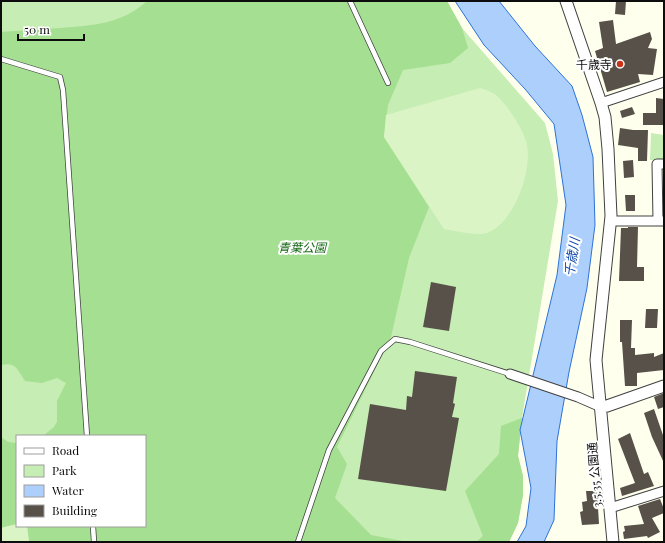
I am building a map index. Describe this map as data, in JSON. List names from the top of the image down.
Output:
{
  "streets": {
    "street": ["3.5.35 公園通"]
  },
  "water": ["千歳川"],
  "parks": ["青葉公園"],
  "places": ["千歳寺"],
  "legend": [
    "Road",
    "Park",
    "Water",
    "Building"
  ],
  "scale_bar": "50 m"
}
